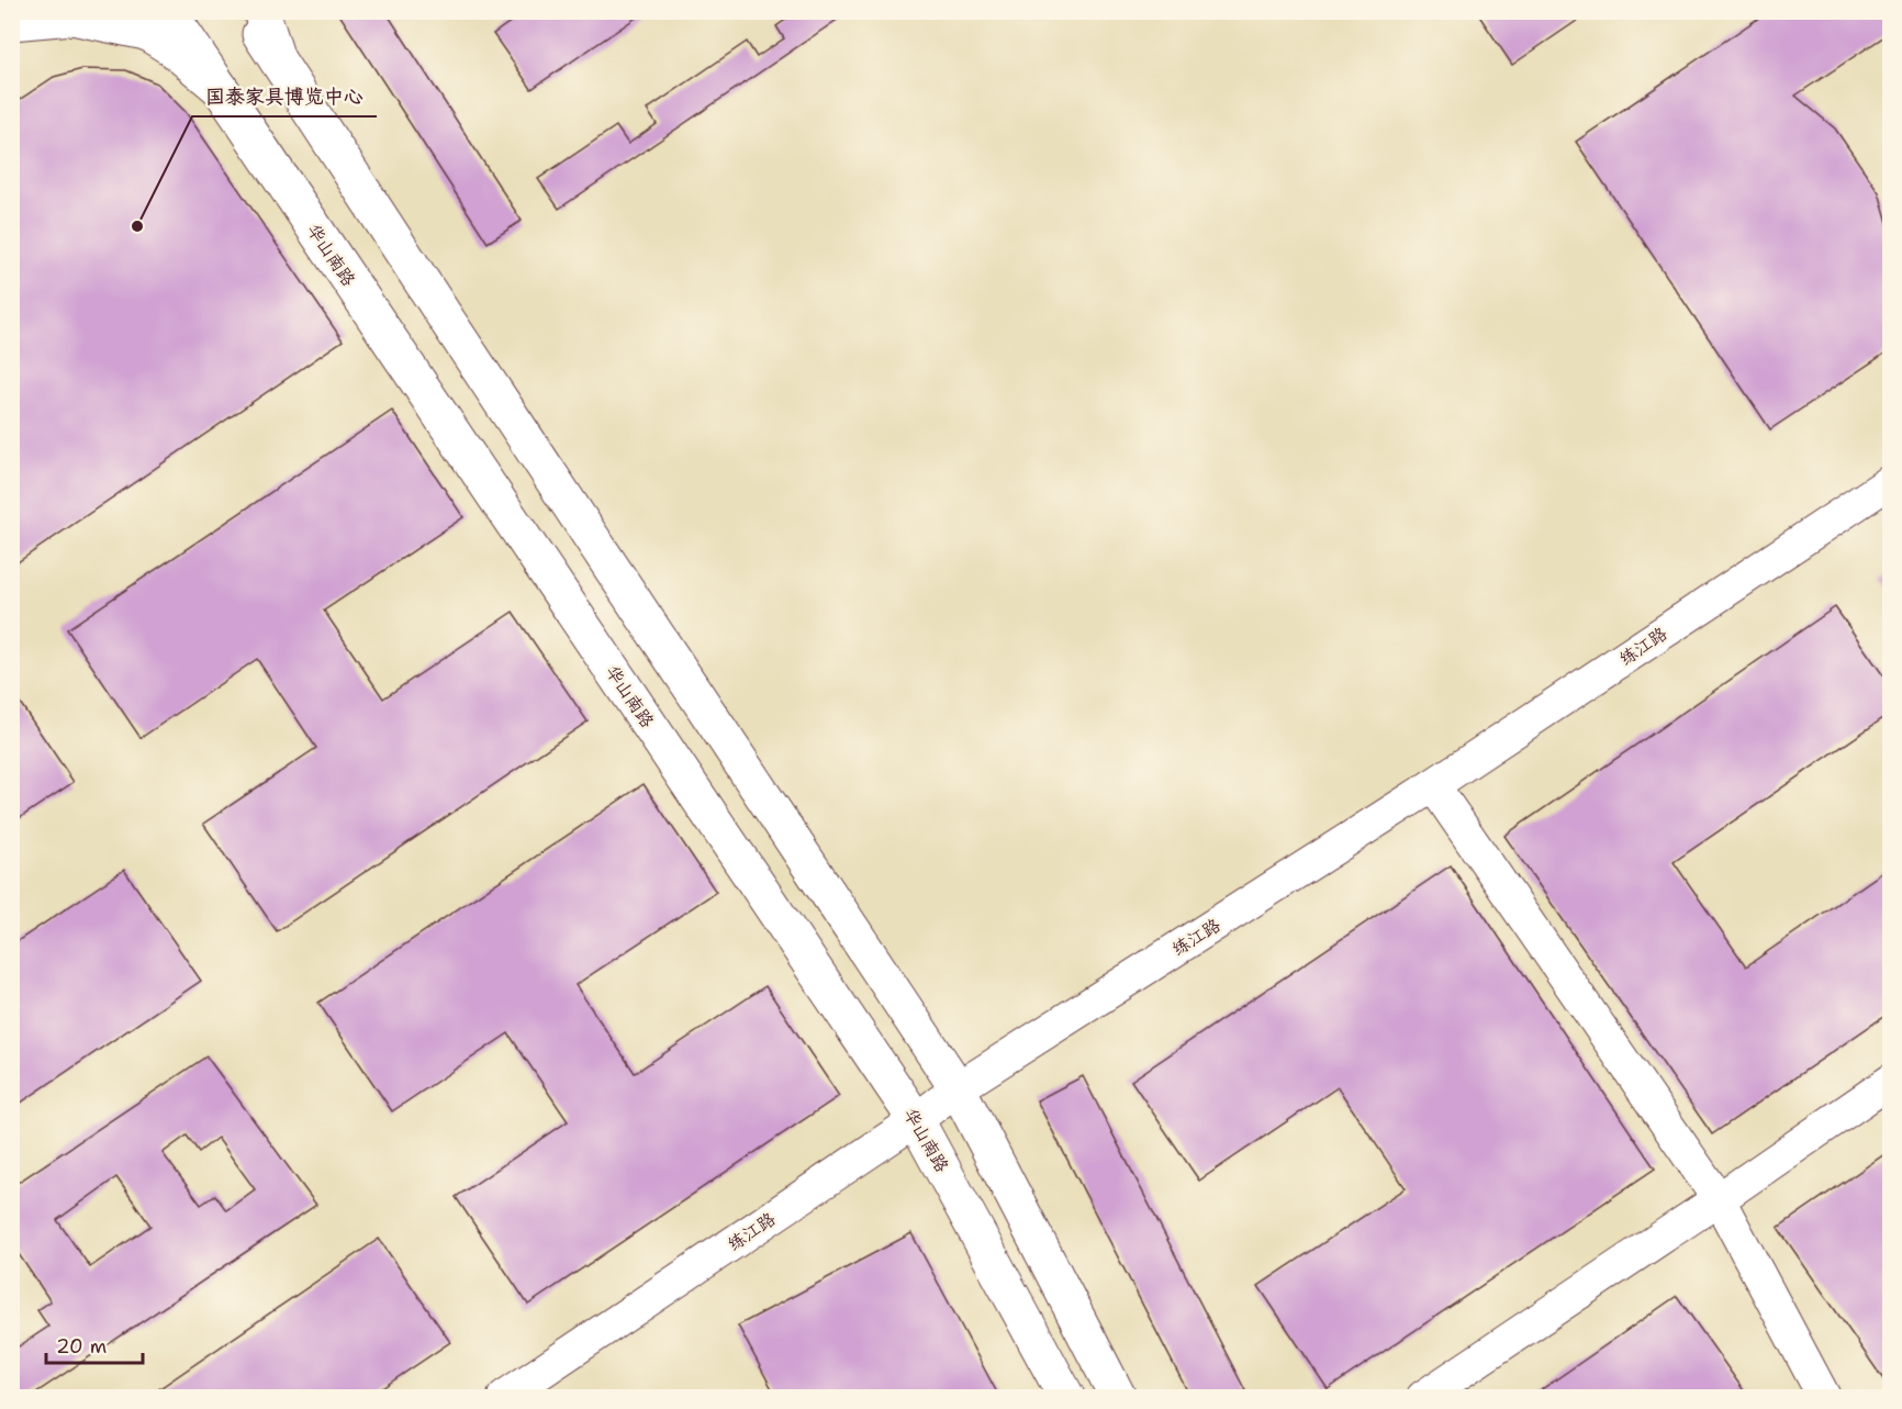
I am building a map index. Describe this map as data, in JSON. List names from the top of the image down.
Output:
{
  "streets": {
    "main road": ["华山南路"],
    "street": ["练江路"]
  },
  "crossings": [
    ["华山南路", "练江路"]
  ],
  "places": ["国泰家具博览中心"],
  "scale_bar": "20 m"
}
